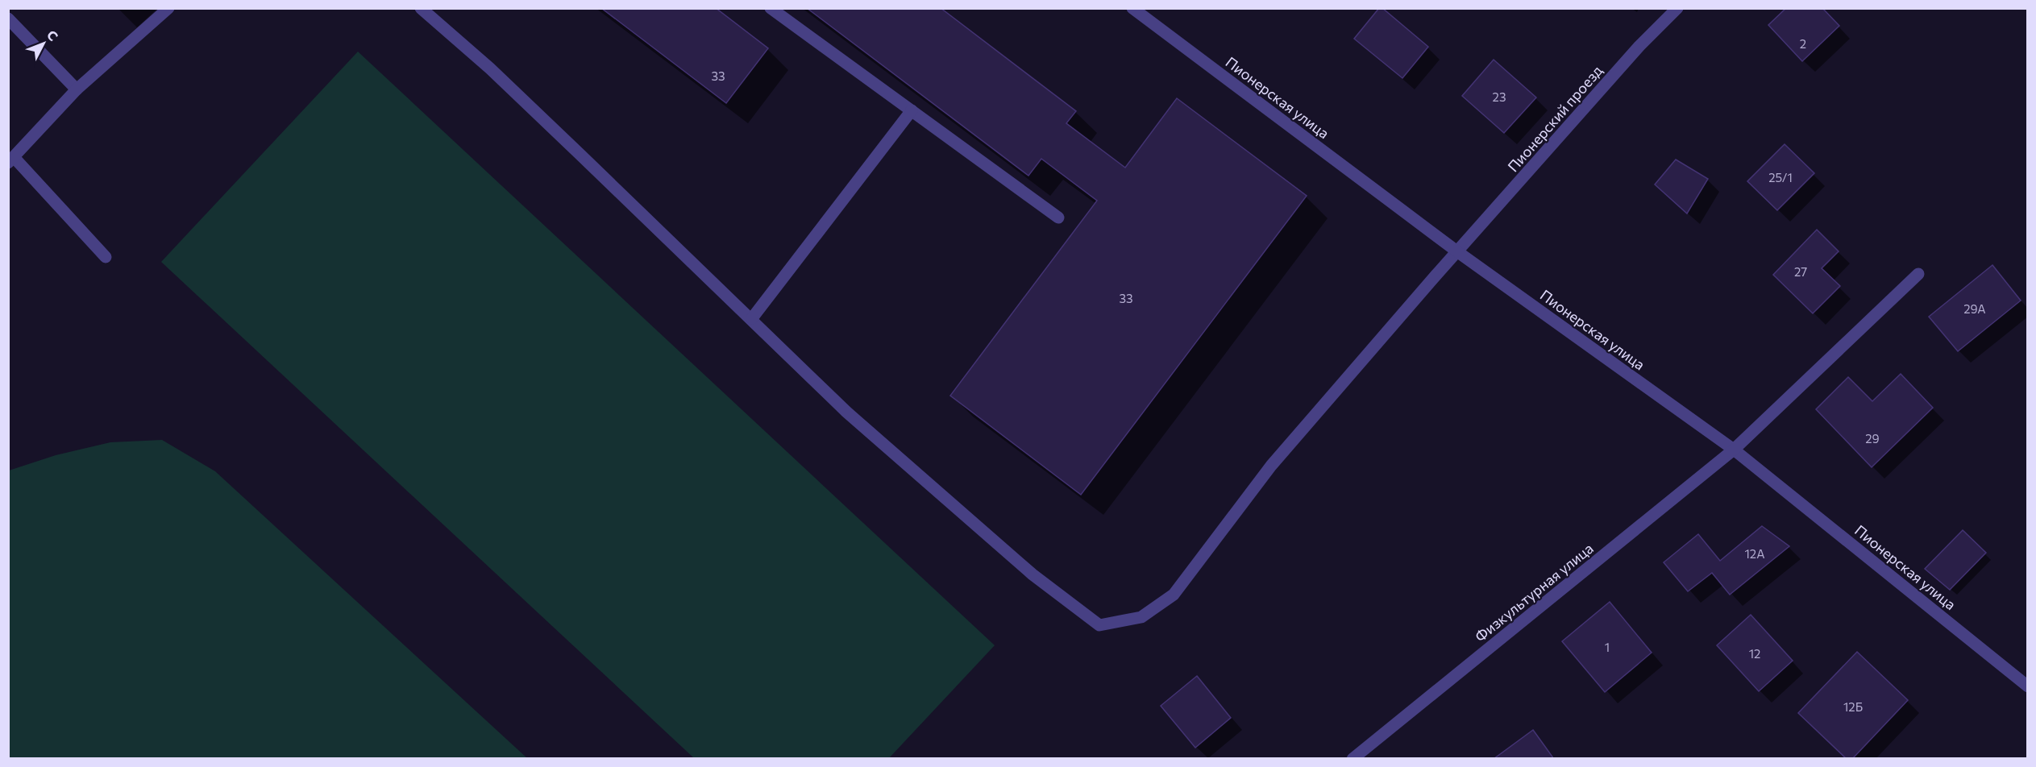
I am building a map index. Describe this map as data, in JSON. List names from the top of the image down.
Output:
{
  "streets": {
    "street": ["Пионерская улица", "Пионерский проезд", "Физкультурная улица"]
  },
  "crossings": [
    ["Пионерская улица", "Пионерский проезд"],
    ["Пионерская улица", "Физкультурная улица"]
  ],
  "house_numbers": [
    "2",
    "33",
    "23",
    "25/1",
    "27",
    "33",
    "29А",
    "29",
    "12А",
    "1",
    "12",
    "12Б"
  ],
  "north": "top right"
}
